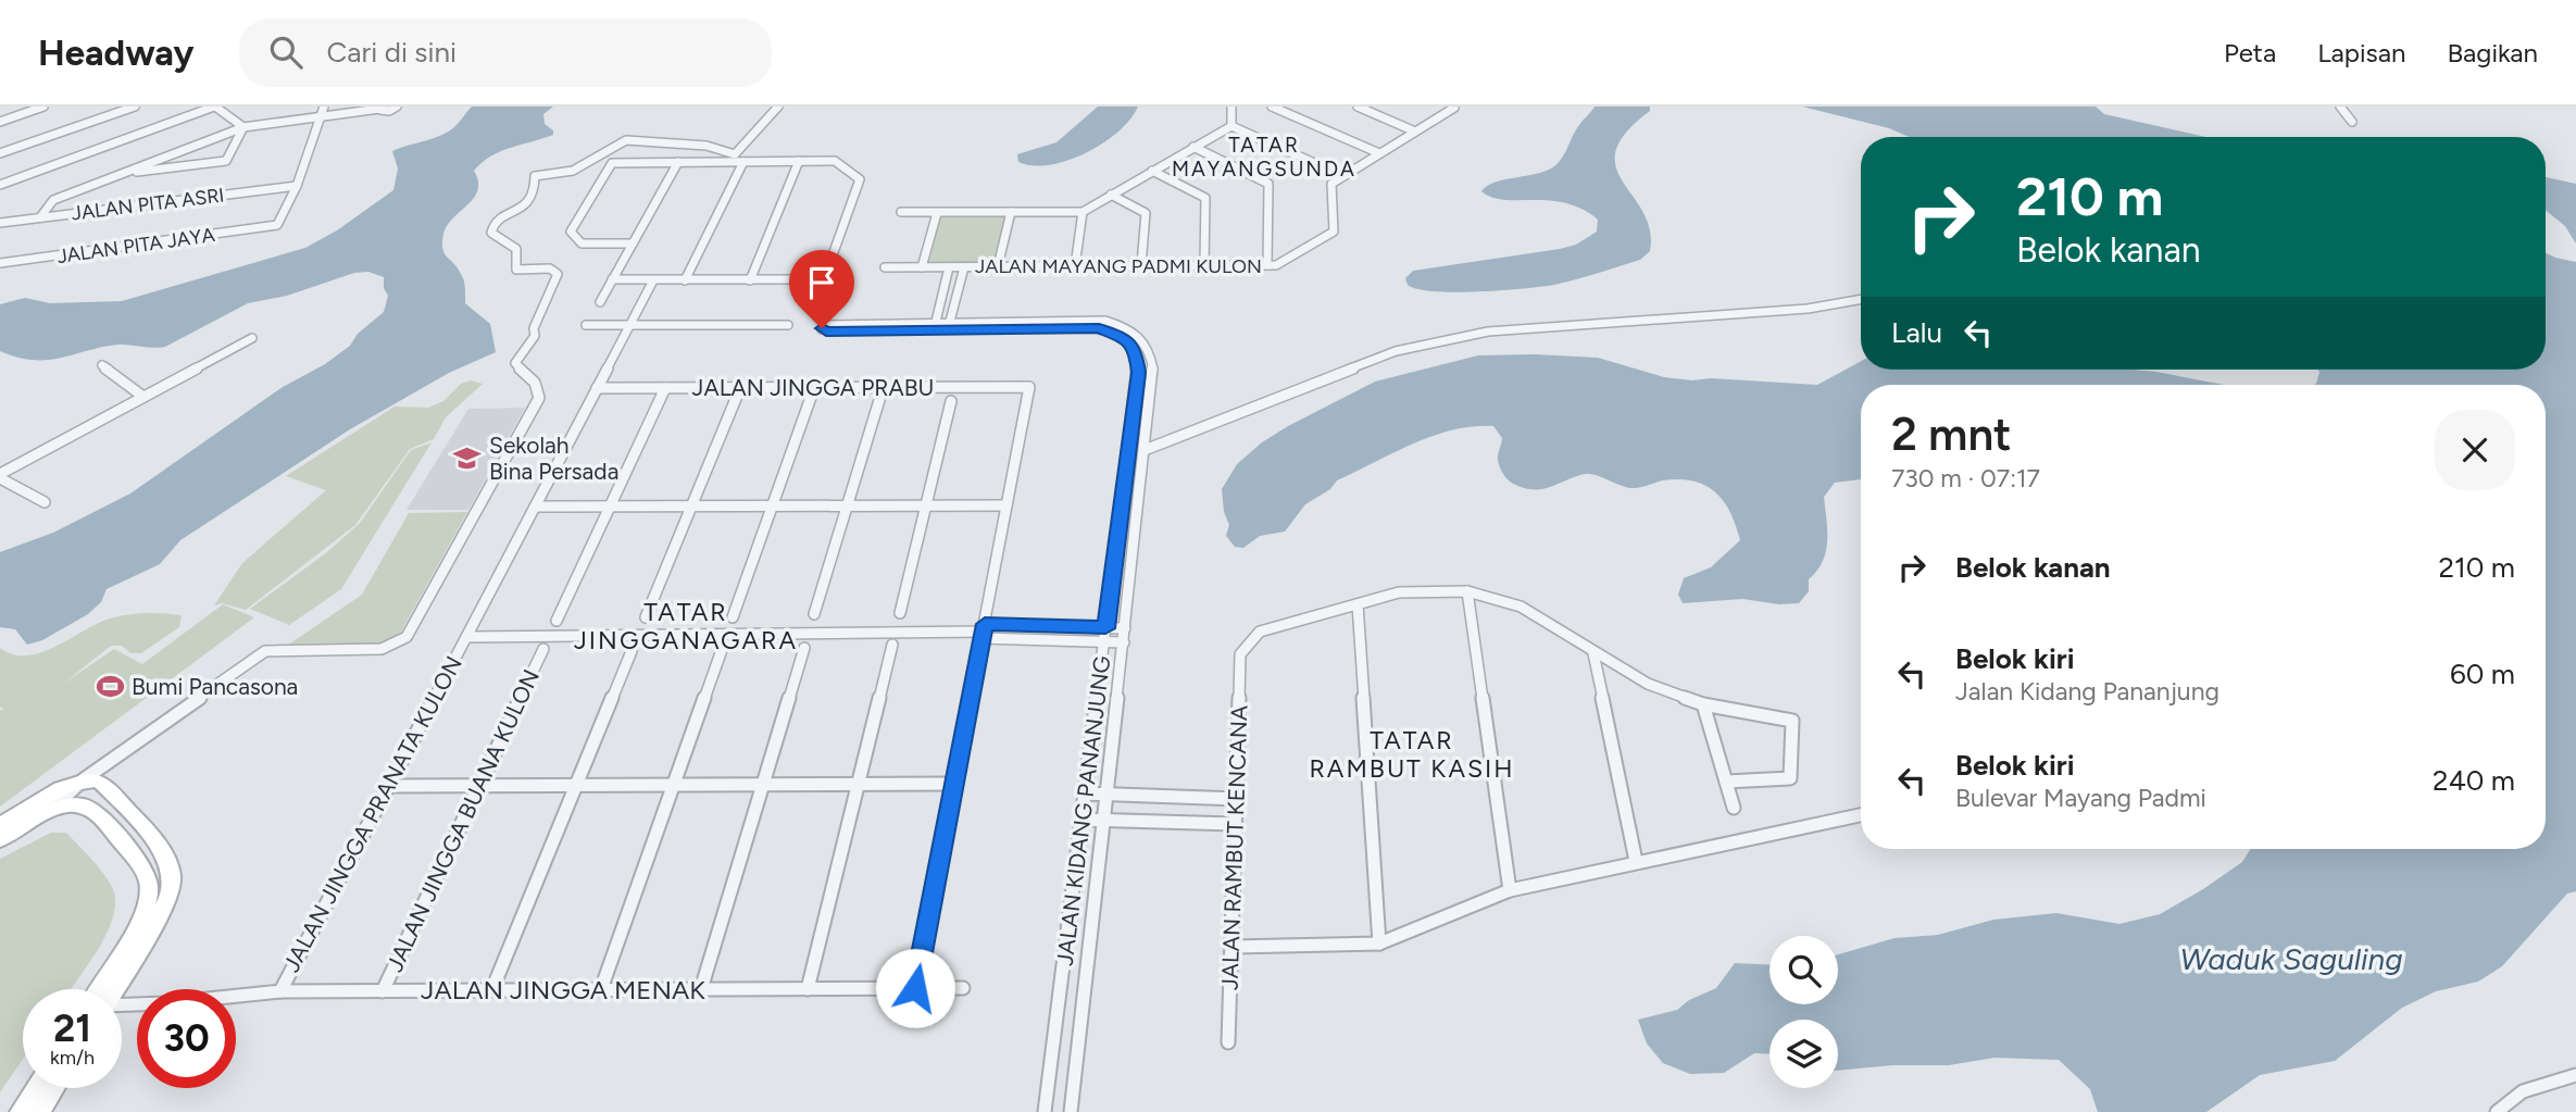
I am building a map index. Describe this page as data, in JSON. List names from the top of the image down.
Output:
{
  "streets": {
    "street": [
      "JALAN PITA ASRI",
      "JALAN PITA JAYA",
      "JALAN MAYANG PADMI KULON",
      "JALAN JINGGA PRABU",
      "JALAN KIDANG PANANJUNG",
      "JALAN JINGGA PRANATA KULON",
      "JALAN JINGGA BUANA KULON",
      "JALAN RAMBUT KENCANA",
      "JALAN JINGGA MENAK"
    ]
  },
  "crossings": [
    ["JALAN PITA ASRI", "JALAN PITA JAYA"],
    ["JALAN JINGGA PRABU", "JALAN JINGGA PRANATA KULON"],
    ["JALAN JINGGA PRANATA KULON", "JALAN JINGGA MENAK"],
    ["JALAN JINGGA BUANA KULON", "JALAN JINGGA MENAK"]
  ],
  "districts": ["TATAR MAYANGSUNDA", "TATAR JINGGANAGARA", "TATAR RAMBUT KASIH"],
  "water": ["Waduk Saguling"],
  "places": {
    "school or university": ["Sekolah Bina Persada"],
    "sports": ["Bumi Pancasona"]
  },
  "page": {
    "header": "Headway",
    "search": "Cari di sini",
    "nav": ["Peta", "Lapisan", "Bagikan"],
    "turn": ["210 m", "Belok kanan"],
    "then": "Lalu",
    "heading": ["2 mnt", "730 m · 07:17"],
    "list": [
      {
        "name": "Belok kanan",
        "value": "210 m"
      },
      {
        "name": "Belok kiri",
        "note": "Jalan Kidang Pananjung",
        "value": "60 m"
      },
      {
        "name": "Belok kiri",
        "note": "Bulevar Mayang Padmi",
        "value": "240 m"
      }
    ],
    "speed": "21 km/h",
    "limit": "30"
  }
}
